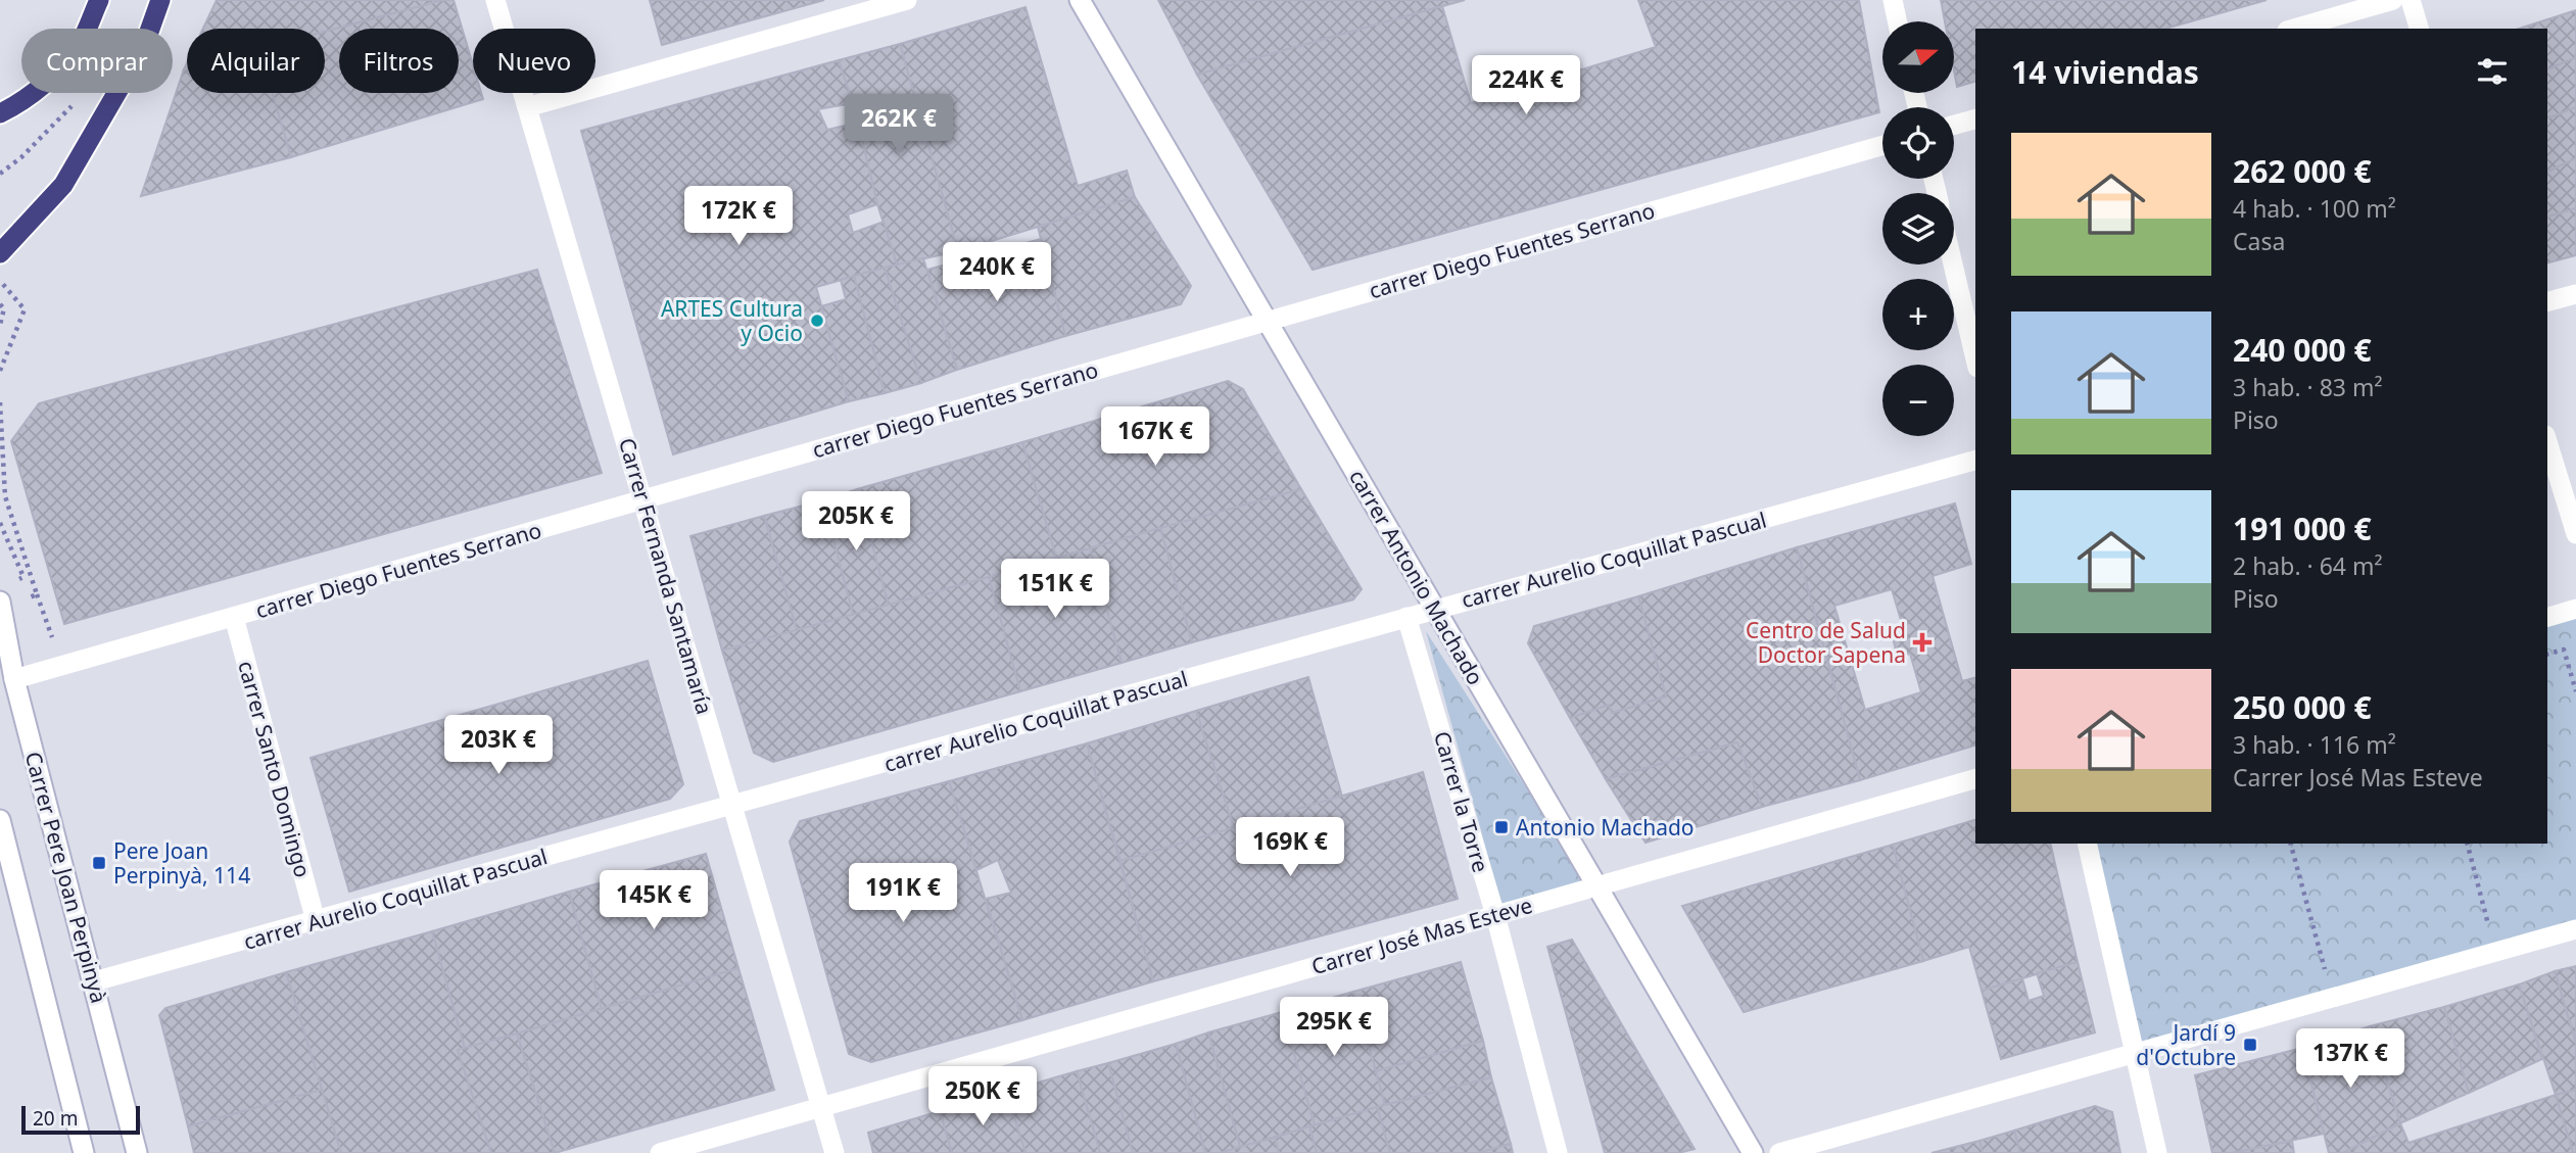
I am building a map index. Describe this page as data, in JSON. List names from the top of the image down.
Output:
{
  "streets": {
    "street": [
      "carrer Diego Fuentes Serrano",
      "carrer Aurelio Coquillat Pascual",
      "Carrer Fernanda Santamaría",
      "carrer Antonio Machado",
      "carrer Santo Domingo",
      "Carrer la Torre",
      "Carrer Pere Joan Perpinyà",
      "Carrer José Mas Esteve"
    ]
  },
  "crossings": [
    ["carrer Diego Fuentes Serrano", "Carrer Fernanda Santamaría"],
    ["carrer Diego Fuentes Serrano", "carrer Antonio Machado"],
    ["carrer Diego Fuentes Serrano", "carrer Santo Domingo"],
    ["carrer Diego Fuentes Serrano", "Carrer Pere Joan Perpinyà"],
    ["carrer Aurelio Coquillat Pascual", "Carrer Fernanda Santamaría"],
    ["carrer Aurelio Coquillat Pascual", "carrer Antonio Machado"],
    ["carrer Aurelio Coquillat Pascual", "carrer Santo Domingo"],
    ["carrer Aurelio Coquillat Pascual", "Carrer la Torre"],
    ["carrer Aurelio Coquillat Pascual", "Carrer Pere Joan Perpinyà"],
    ["Carrer Fernanda Santamaría", "Carrer José Mas Esteve"],
    ["carrer Antonio Machado", "Carrer José Mas Esteve"],
    ["Carrer la Torre", "Carrer José Mas Esteve"]
  ],
  "places": {
    "other": ["ARTES Cultura y Ocio"],
    "health": ["Centro de Salud Doctor Sapena"],
    "transit": ["Antonio Machado", "Pere Joan Perpinyà, 114", "Jardí 9 d'Octubre"]
  },
  "scale_bar": "20 m",
  "north": "right",
  "page": {
    "map_buttons": ["+", "−"],
    "chip": [
      "Comprar",
      "Alquilar",
      "Filtros",
      "Nuevo"
    ],
    "heading": "14 viviendas",
    "price": [
      "224K €",
      "262K €",
      "172K €",
      "240K €",
      "167K €",
      "205K €",
      "151K €",
      "203K €",
      "169K €",
      "191K €",
      "145K €",
      "295K €",
      "137K €",
      "250K €"
    ],
    "list": [
      {
        "name": "262 000 €",
        "note": "4 hab. · 100 m² · Casa"
      },
      {
        "name": "240 000 €",
        "note": "3 hab. · 83 m² · Piso"
      },
      {
        "name": "191 000 €",
        "note": "2 hab. · 64 m² · Piso"
      },
      {
        "name": "250 000 €",
        "note": "3 hab. · 116 m² · Carrer José Mas Esteve"
      }
    ],
    "scale": "20 m"
  }
}
